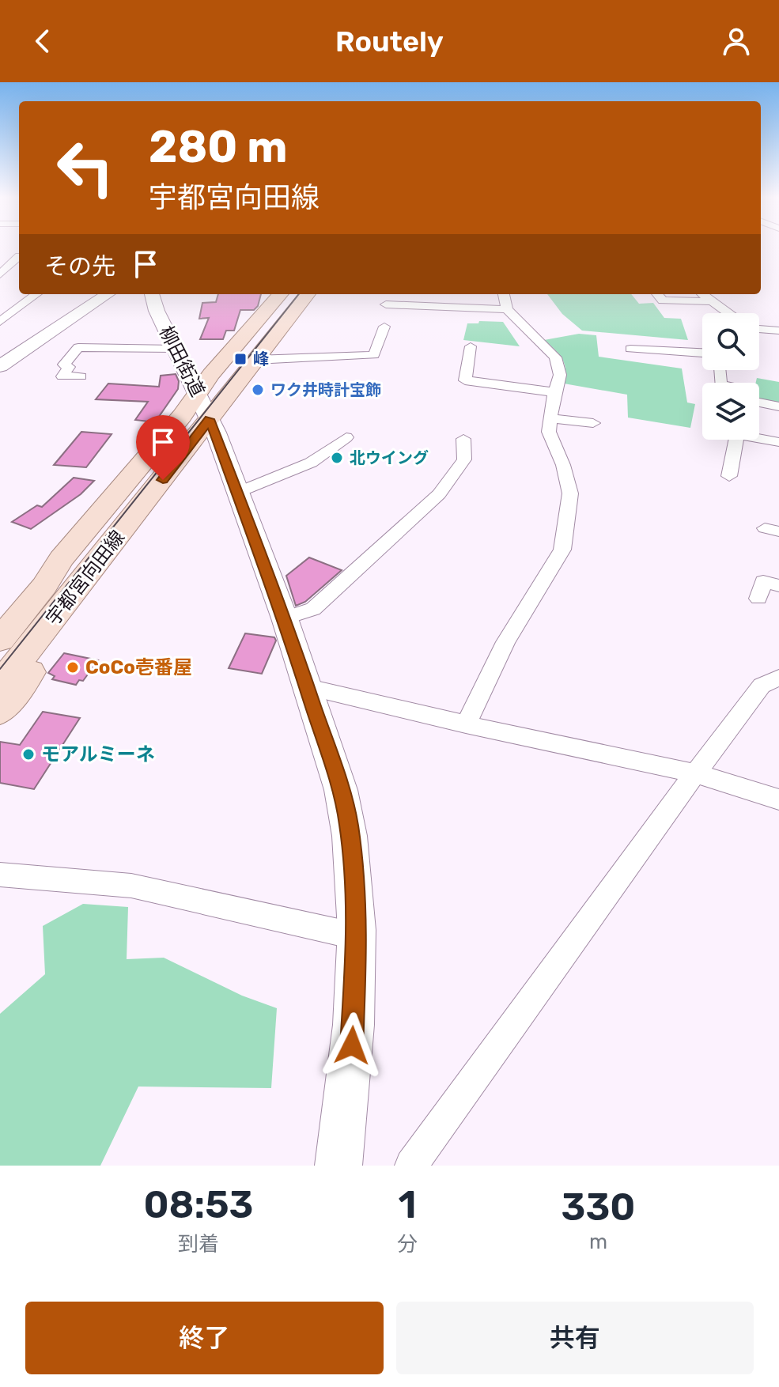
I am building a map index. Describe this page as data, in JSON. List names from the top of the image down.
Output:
{
  "streets": {
    "main road": ["宇都宮向田線"],
    "street": ["柳田街道"]
  },
  "crossings": [
    ["柳田街道", "宇都宮向田線"]
  ],
  "places": {
    "transit": ["峰"],
    "other": [
      "ワク井時計宝飾",
      "北ウイング",
      "CoCo壱番屋",
      "モアルミーネ"
    ]
  },
  "page": {
    "header": "Routely",
    "turn": ["280 m", "宇都宮向田線"],
    "then": "その先",
    "eta": [
      "08:53",
      "到着",
      "1",
      "分",
      "330",
      "m"
    ],
    "buttons": ["終了", "共有"]
  }
}
